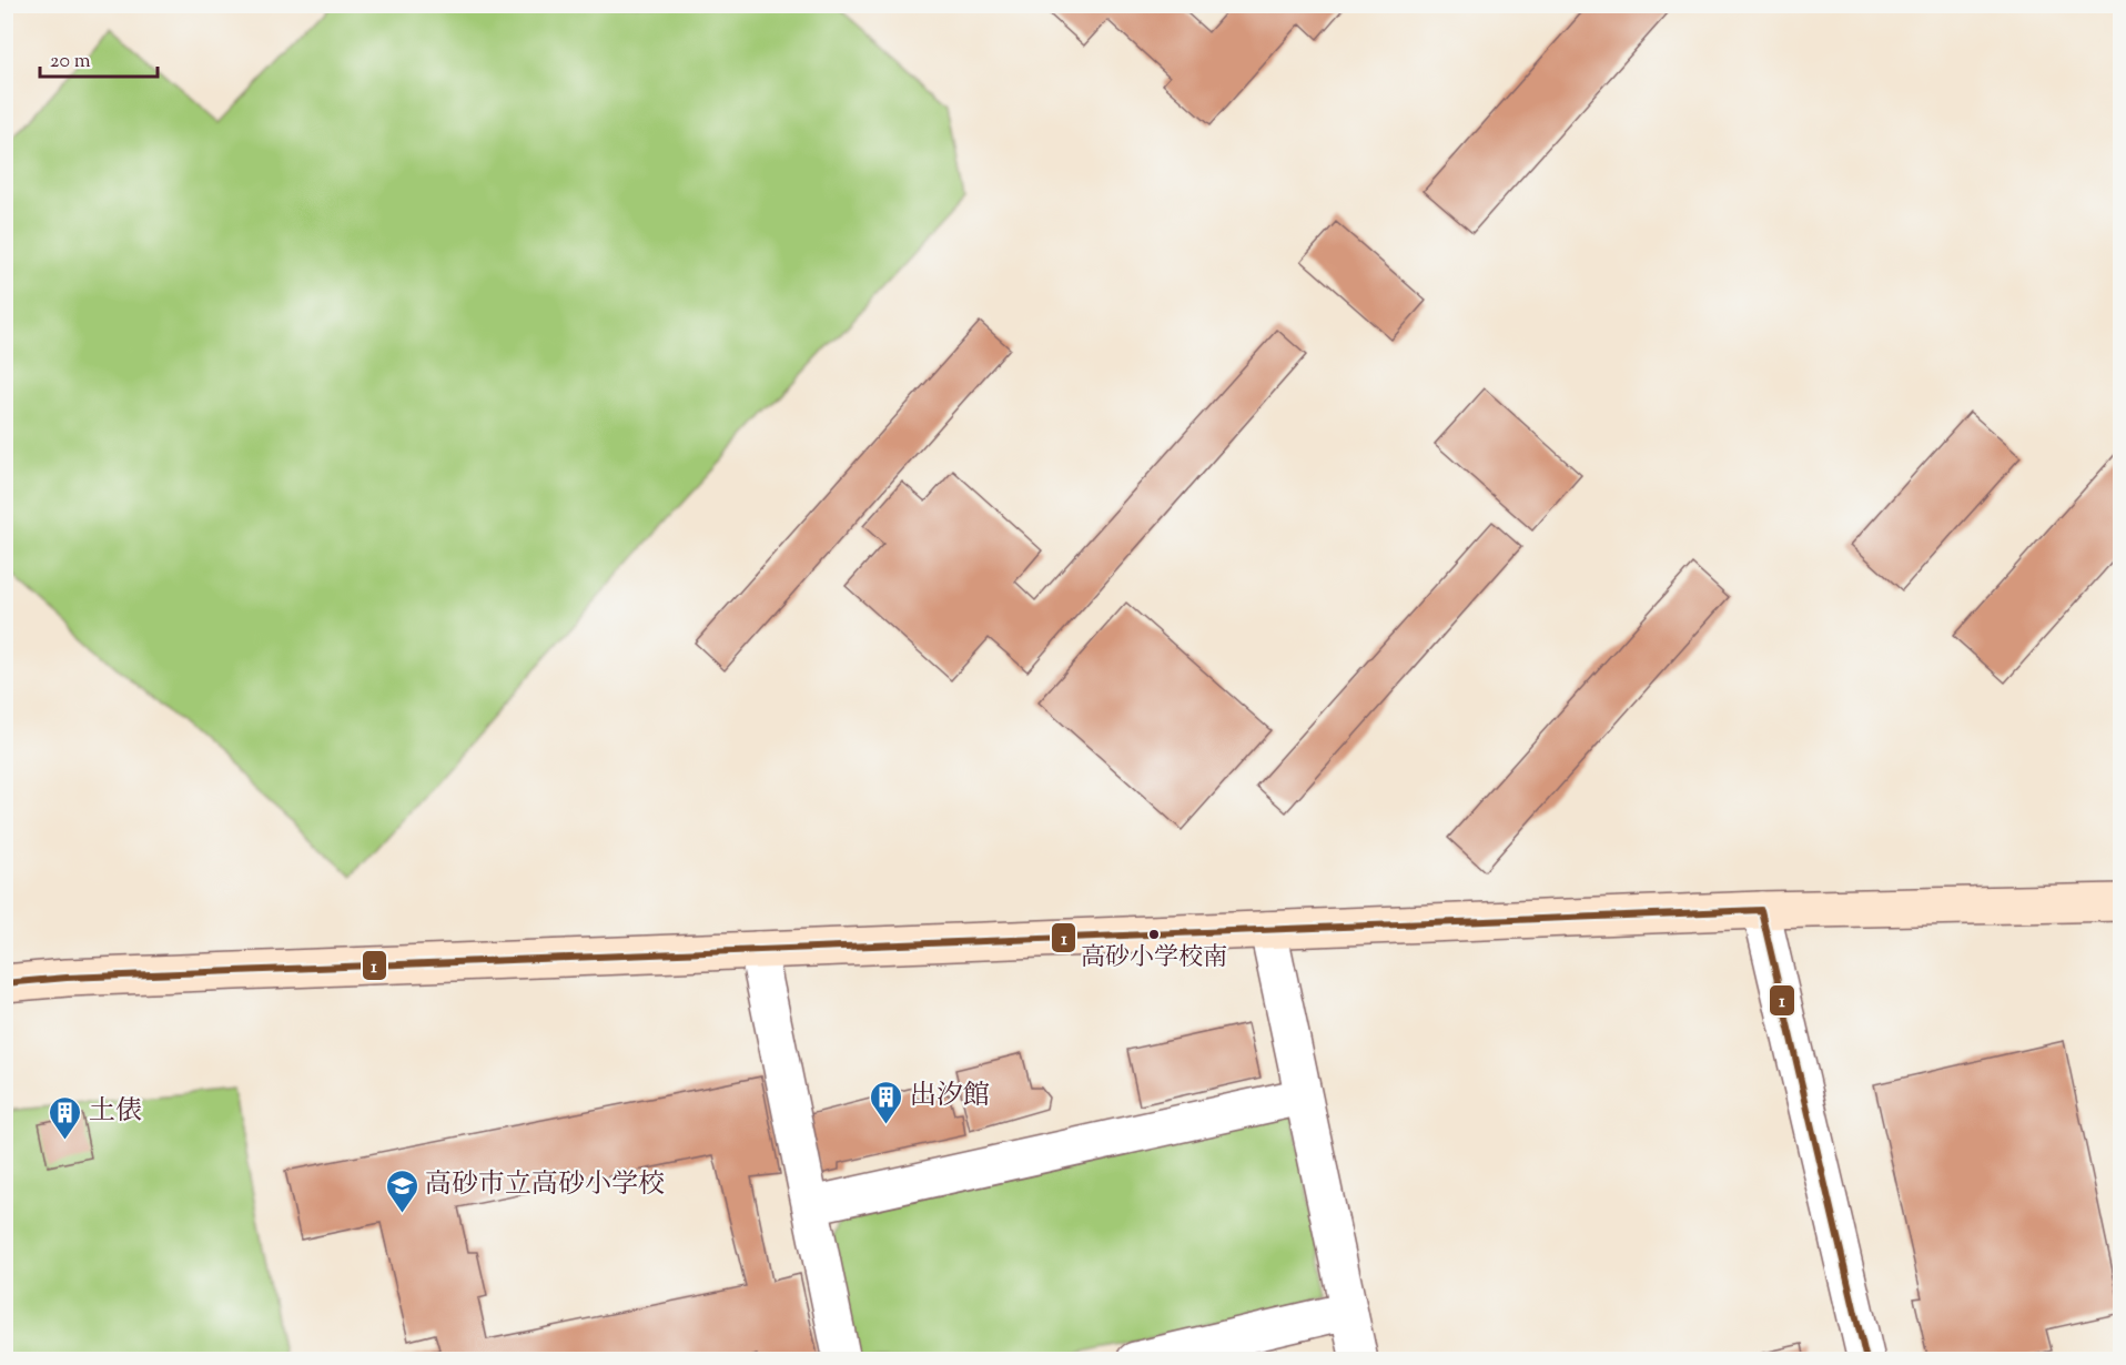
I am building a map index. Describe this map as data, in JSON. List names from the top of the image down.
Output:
{
  "places": {
    "other": ["高砂小学校南"],
    "building": ["出汐館", "土俵"],
    "school or university": ["高砂市立高砂小学校"]
  },
  "lines": ["transit line 1"],
  "scale_bar": "20 m"
}
